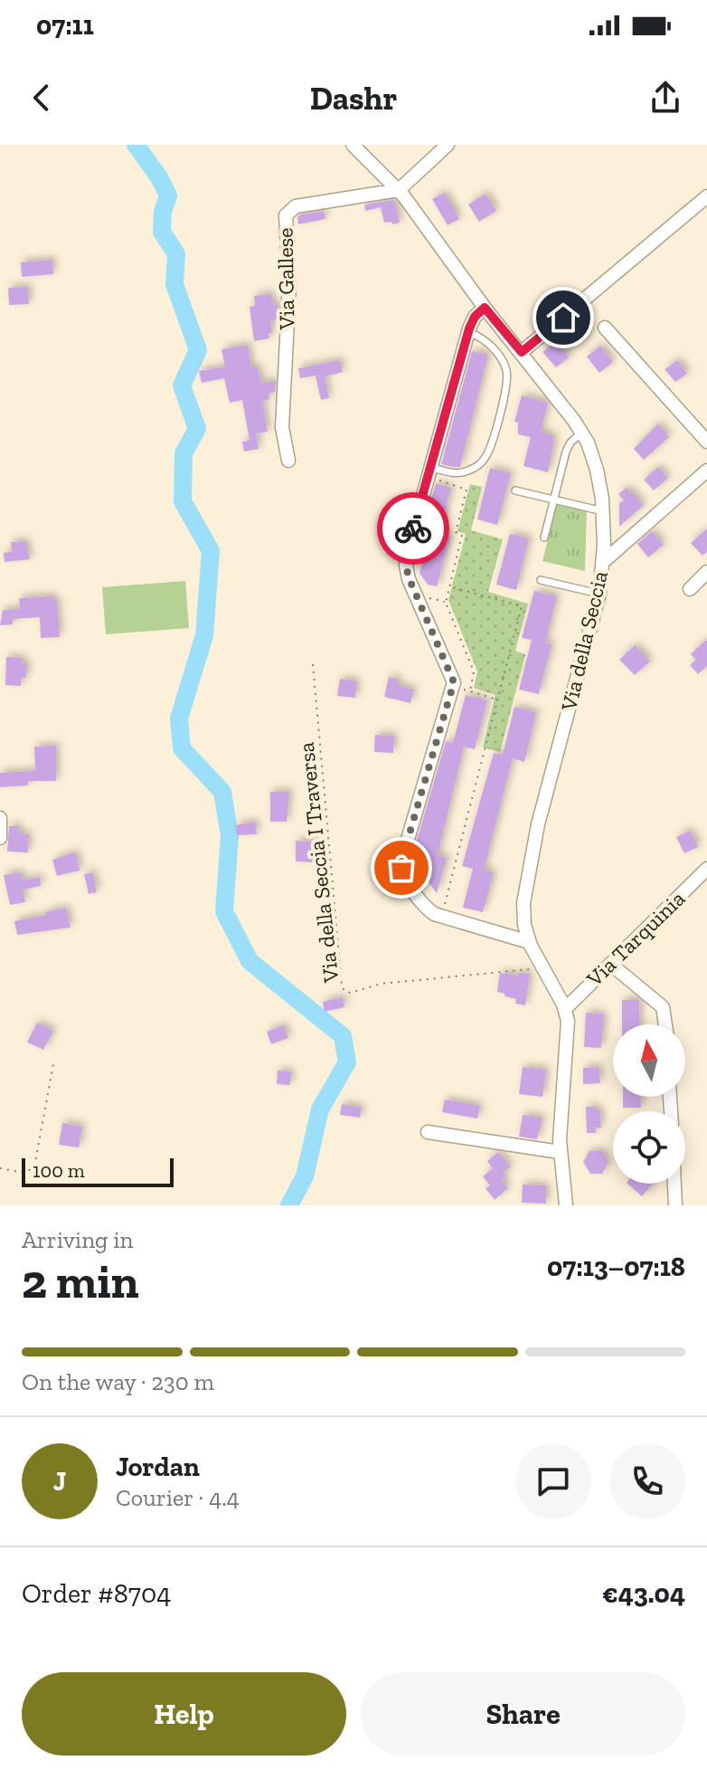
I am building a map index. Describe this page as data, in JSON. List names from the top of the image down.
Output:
{
  "streets": {
    "street": ["Via Gallese", "Via della Seccia", "Via Tarquinia"],
    "path": ["Via della Seccia I Traversa"]
  },
  "crossings": [
    ["Via Gallese", "Via della Seccia"],
    ["Via della Seccia", "Via della Seccia I Traversa"],
    ["Via della Seccia", "Via Tarquinia"]
  ],
  "scale_bar": "100 m",
  "north": "top",
  "page": {
    "status": "07:11",
    "header": "Dashr",
    "scale": "100 m",
    "heading": ["2 min", "Arriving in", "07:13–07:18"],
    "panel": [
      "Jordan",
      "Courier · 4.4",
      "Order #8704",
      "€43.04"
    ],
    "bar": "On the way · 230 m",
    "round": "J",
    "buttons": ["Help", "Share"]
  }
}
